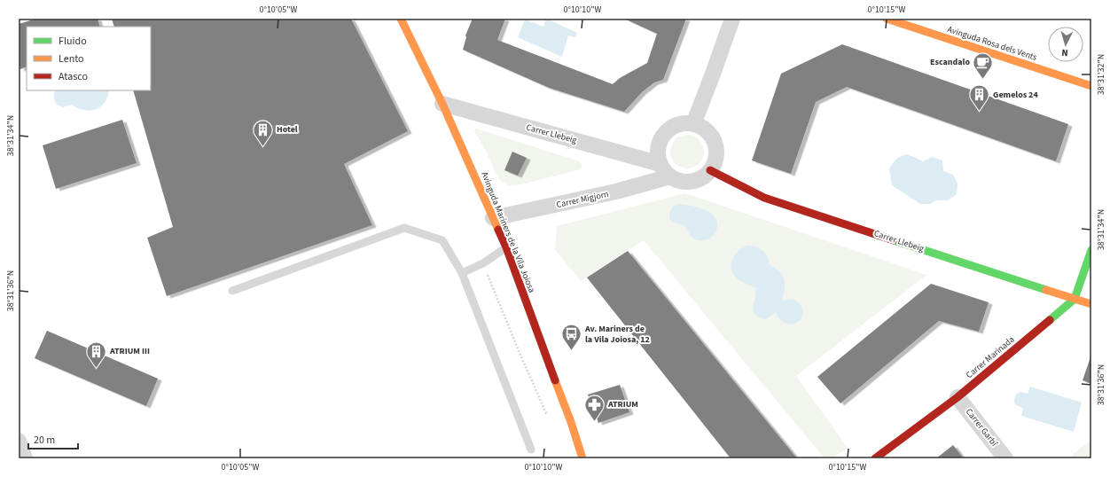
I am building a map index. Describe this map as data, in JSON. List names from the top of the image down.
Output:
{
  "streets": {
    "street": [
      "Avinguda Rosa dels Vents",
      "Carrer Llebeig",
      "Carrer Migjorn",
      "Avinguda Mariners de la Vila Joiosa",
      "Carrer Marinada",
      "Carrer Garbí"
    ]
  },
  "crossings": [
    ["Carrer Llebeig", "Carrer Migjorn"],
    ["Carrer Llebeig", "Avinguda Mariners de la Vila Joiosa"],
    ["Carrer Llebeig", "Carrer Marinada"],
    ["Carrer Migjorn", "Avinguda Mariners de la Vila Joiosa"],
    ["Carrer Marinada", "Carrer Garbí"]
  ],
  "places": {
    "cafe": ["Escandalo"],
    "building": ["Gemelos 24", "Hotel", "ATRIUM III"],
    "bus stop": ["Av. Mariners de la Vila Joiosa, 12"],
    "pharmacy": ["ATRIUM"]
  },
  "legend": ["Fluido", "Lento", "Atasco"],
  "scale_bar": "20 m",
  "north": "bottom",
  "coordinates": [
    "0°10'05\"W",
    "0°10'10\"W",
    "0°10'15\"W",
    "38°31'32\"N",
    "38°31'34\"N",
    "38°31'36\"N"
  ]
}
